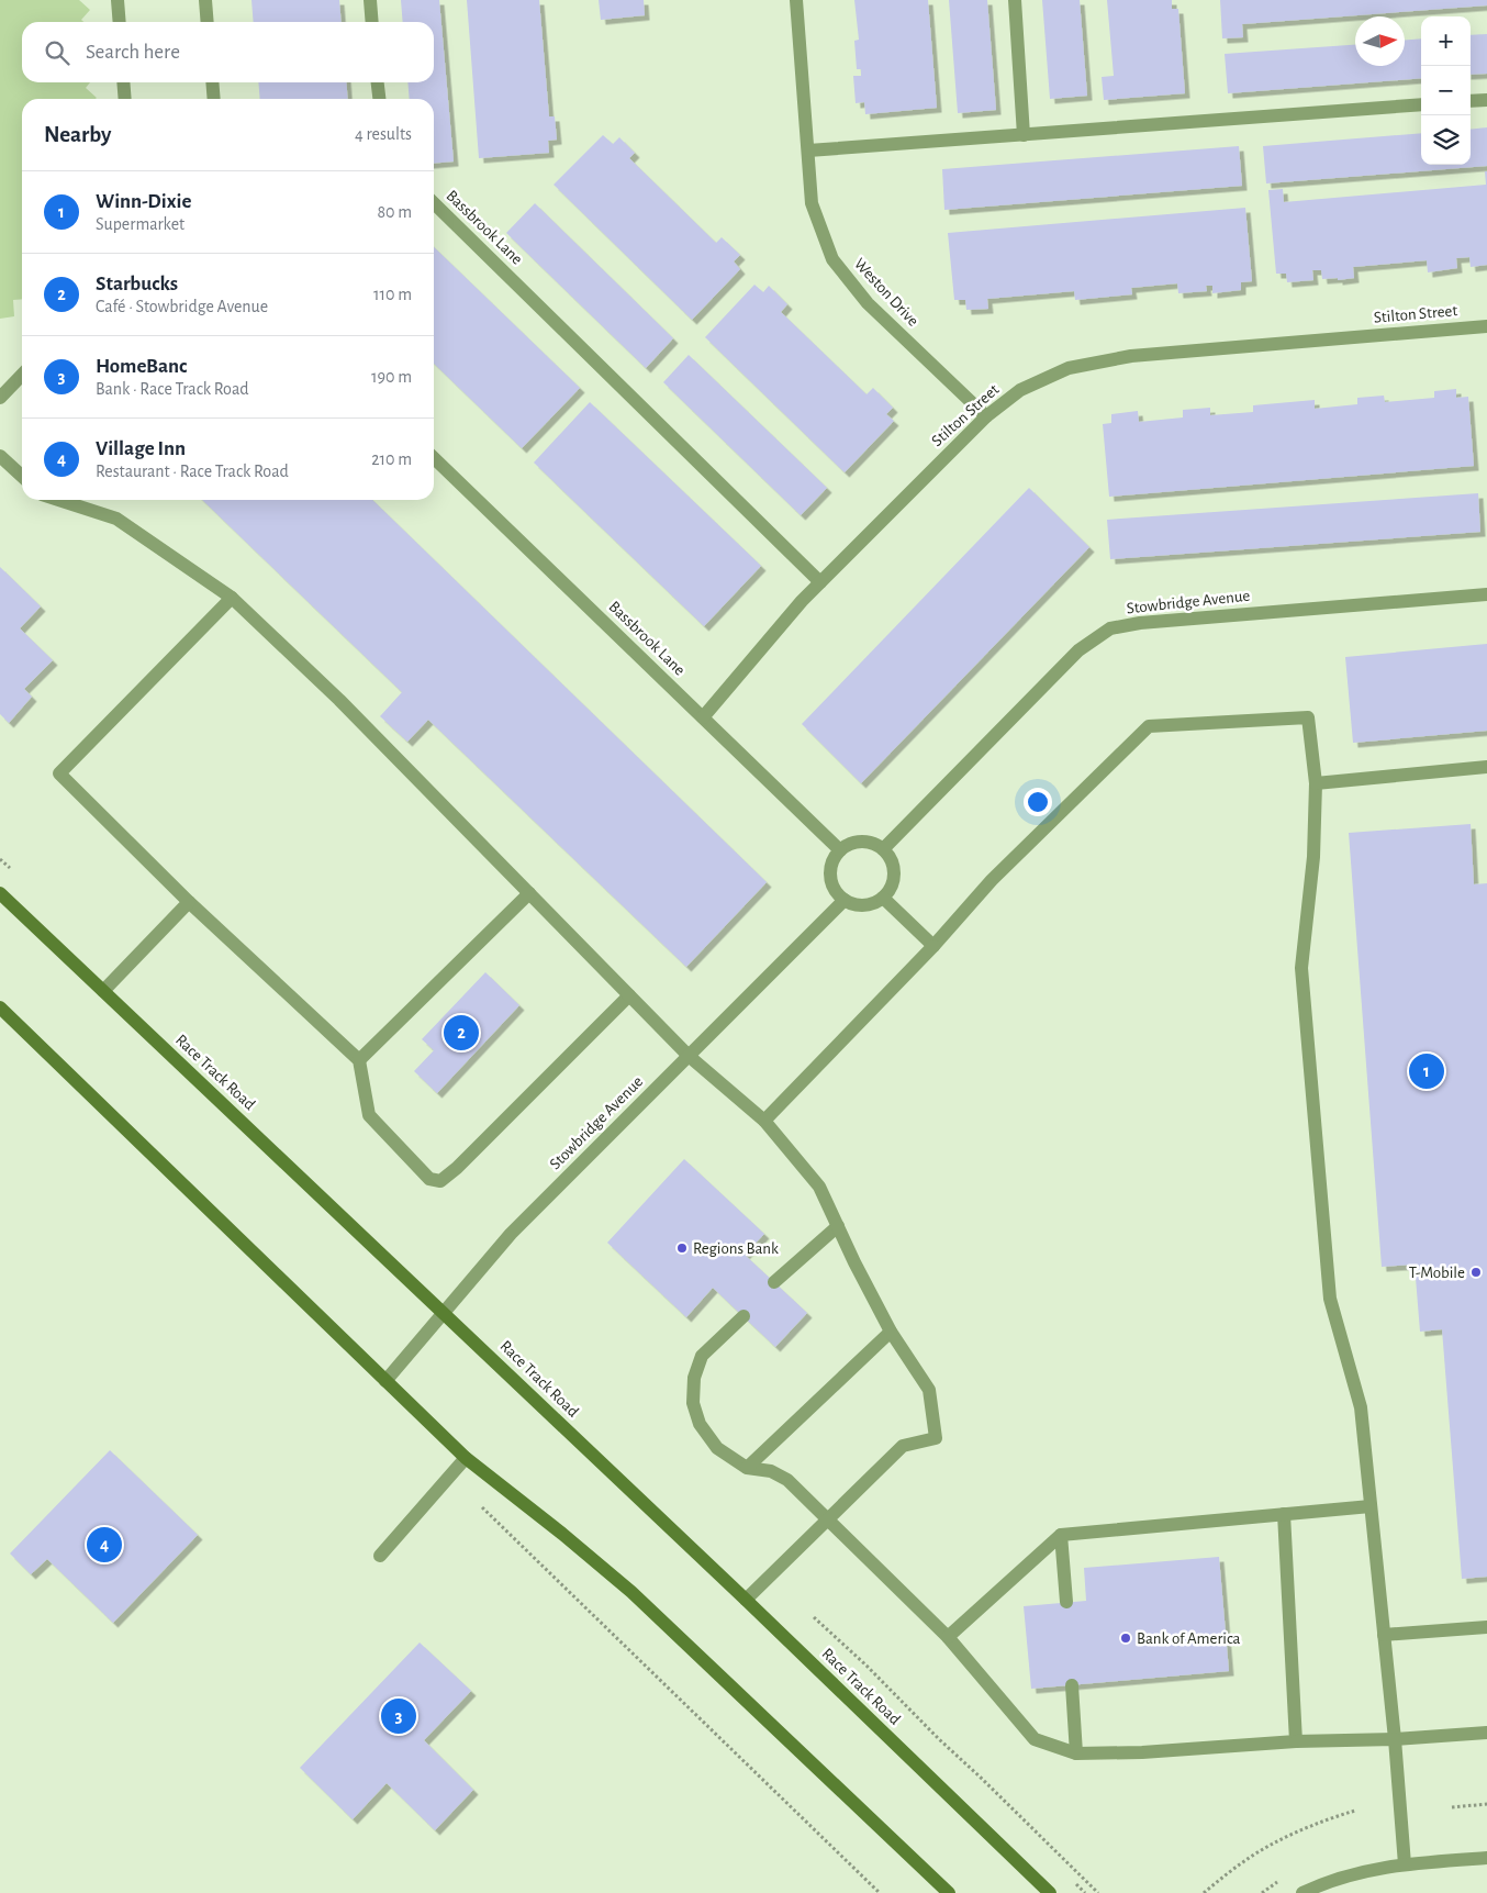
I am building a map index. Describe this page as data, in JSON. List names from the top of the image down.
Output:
{
  "streets": {
    "main road": ["Race Track Road"],
    "street": [
      "Bassbrook Lane",
      "Weston Drive",
      "Stilton Street",
      "Stowbridge Avenue"
    ]
  },
  "crossings": [
    ["Bassbrook Lane", "Stilton Street"],
    ["Bassbrook Lane", "Stowbridge Avenue"],
    ["Weston Drive", "Stilton Street"],
    ["Stowbridge Avenue", "Race Track Road"]
  ],
  "places": ["Regions Bank", "T-Mobile", "Bank of America"],
  "north": "right",
  "page": {
    "map_buttons": ["+", "−"],
    "search": "Search here",
    "heading": ["Nearby", "4 results"],
    "list": [
      {
        "mark": "1",
        "name": "Winn-Dixie",
        "note": "Supermarket",
        "value": "80 m"
      },
      {
        "mark": "2",
        "name": "Starbucks",
        "note": "Café · Stowbridge Avenue",
        "value": "110 m"
      },
      {
        "mark": "3",
        "name": "HomeBanc",
        "note": "Bank · Race Track Road",
        "value": "190 m"
      },
      {
        "mark": "4",
        "name": "Village Inn",
        "note": "Restaurant · Race Track Road",
        "value": "210 m"
      }
    ],
    "pins": [
      "2",
      "1",
      "4",
      "3"
    ]
  }
}
